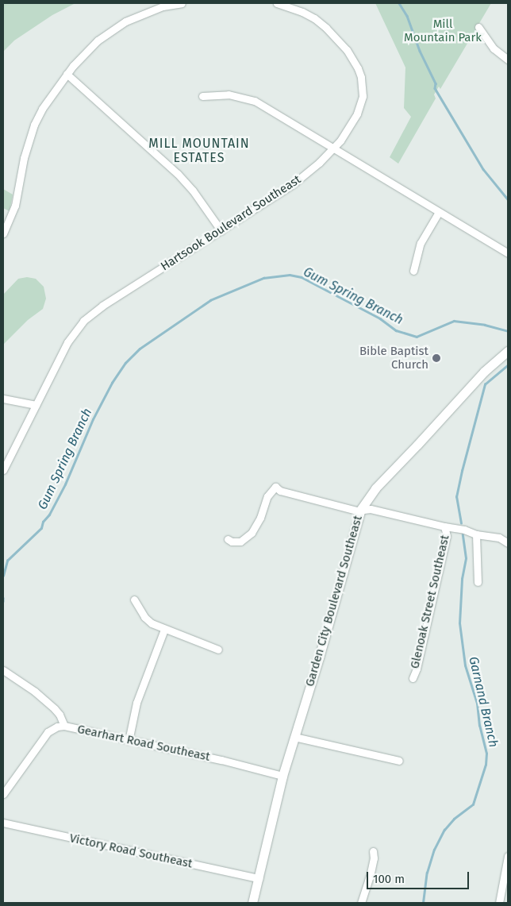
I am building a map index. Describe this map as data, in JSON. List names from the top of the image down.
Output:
{
  "streets": {
    "street": [
      "Hartsook Boulevard Southeast",
      "Garden City Boulevard Southeast",
      "Glenoak Street Southeast",
      "Gearhart Road Southeast",
      "Victory Road Southeast"
    ]
  },
  "crossings": [
    ["Garden City Boulevard Southeast", "Gearhart Road Southeast"],
    ["Garden City Boulevard Southeast", "Victory Road Southeast"]
  ],
  "districts": ["MILL MOUNTAIN ESTATES"],
  "water": ["Gum Spring Branch", "Garnand Branch"],
  "parks": ["Mill Mountain Park"],
  "places": ["Bible Baptist Church"],
  "scale_bar": "100 m"
}
